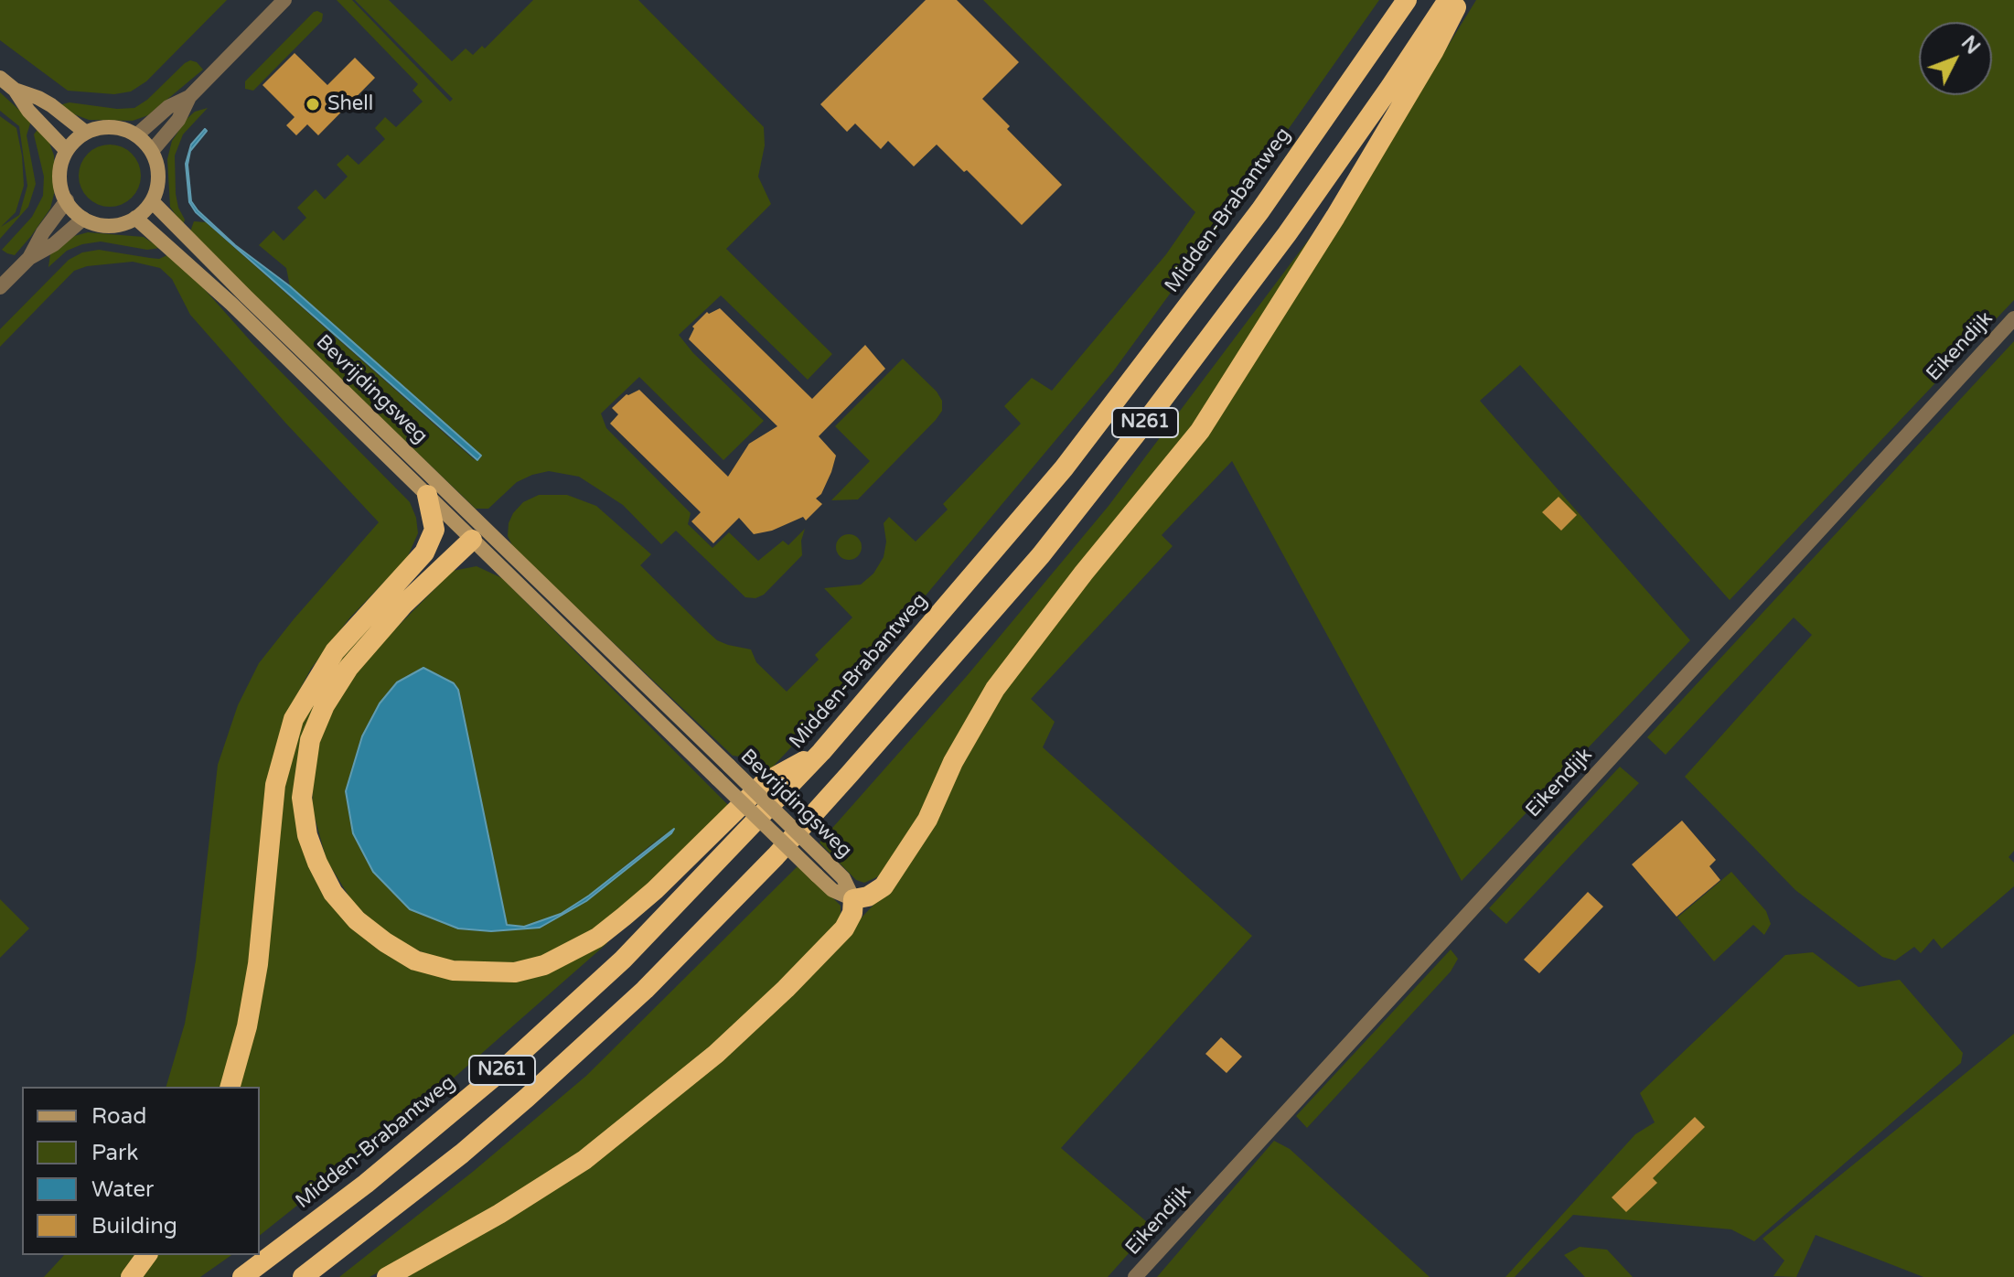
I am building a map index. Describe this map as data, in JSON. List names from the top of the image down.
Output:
{
  "streets": {
    "highway": ["Midden-Brabantweg", "N261"],
    "main road": ["Bevrijdingsweg"],
    "street": ["Eikendijk"]
  },
  "crossings": [
    ["Midden-Brabantweg", "N261"],
    ["Bevrijdingsweg", "N261"]
  ],
  "places": ["Shell"],
  "legend": [
    "Road",
    "Park",
    "Water",
    "Building"
  ],
  "north": "top right"
}
